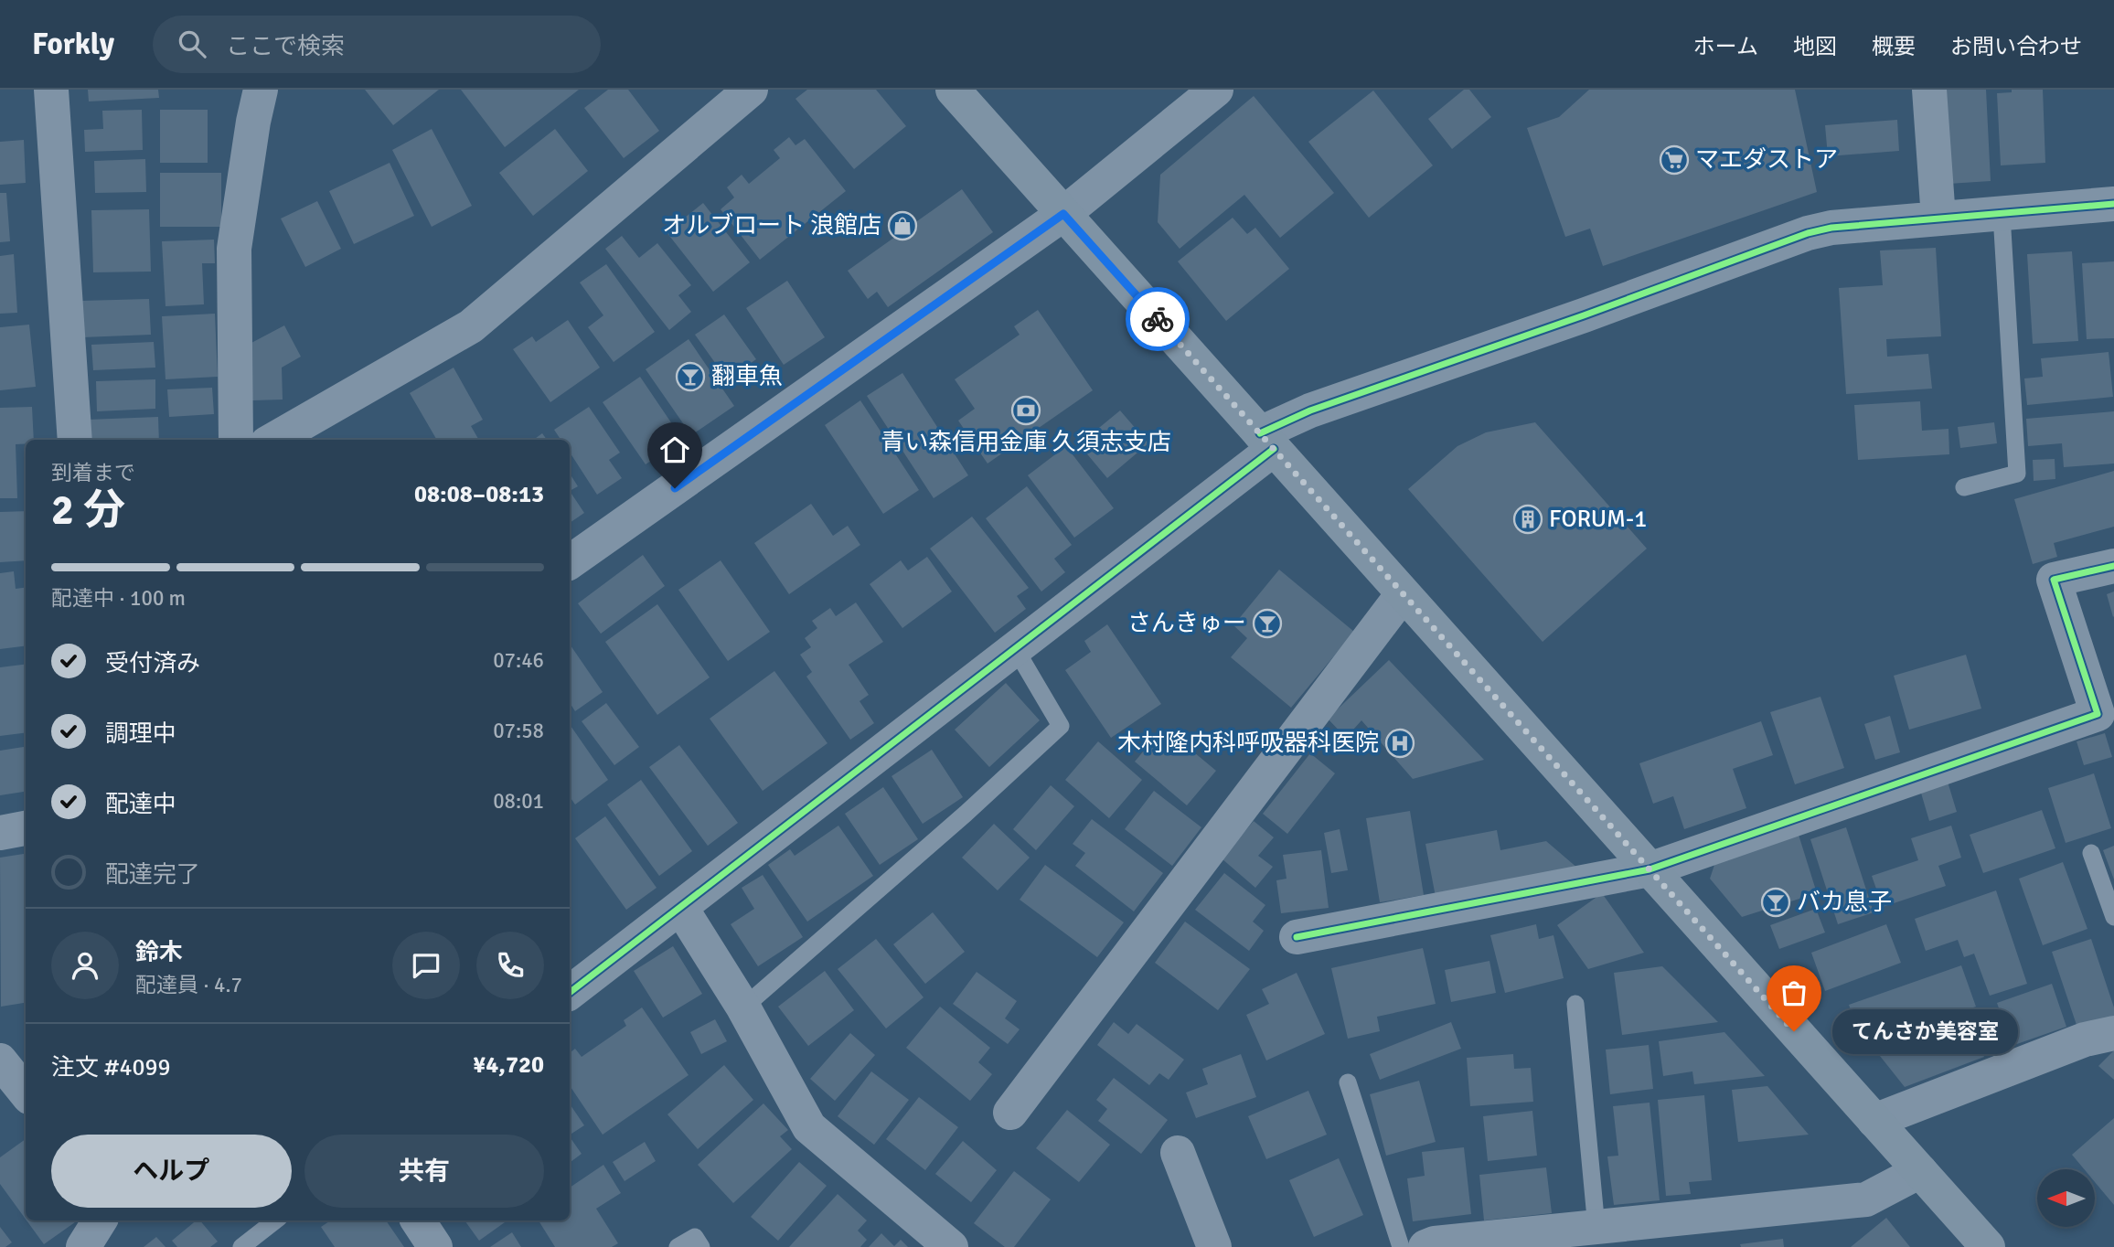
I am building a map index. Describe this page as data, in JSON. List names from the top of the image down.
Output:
{
  "places": {
    "supermarket": ["マエダストア"],
    "shop": ["オルブロート 浪館店"],
    "bar": ["翻車魚", "さんきゅー", "バカ息子"],
    "bank": ["青い森信用金庫 久須志支店"],
    "building": ["FORUM-1"],
    "hospital": ["木村隆内科呼吸器科医院"],
    "other": ["てんさか美容室"]
  },
  "north": "left",
  "page": {
    "header": "Forkly",
    "search": "ここで検索",
    "nav": [
      "ホーム",
      "地図",
      "概要",
      "お問い合わせ"
    ],
    "heading": ["2 分", "到着まで", "08:08–08:13"],
    "panel": [
      "鈴木",
      "配達員 · 4.7",
      "注文 #4099",
      "¥4,720"
    ],
    "bar": "配達中 · 100 m",
    "list": [
      ["受付済み", "07:46"],
      ["調理中", "07:58"],
      ["配達中", "08:01"],
      "配達完了"
    ],
    "bubble": "てんさか美容室",
    "buttons": ["ヘルプ", "共有"]
  }
}
